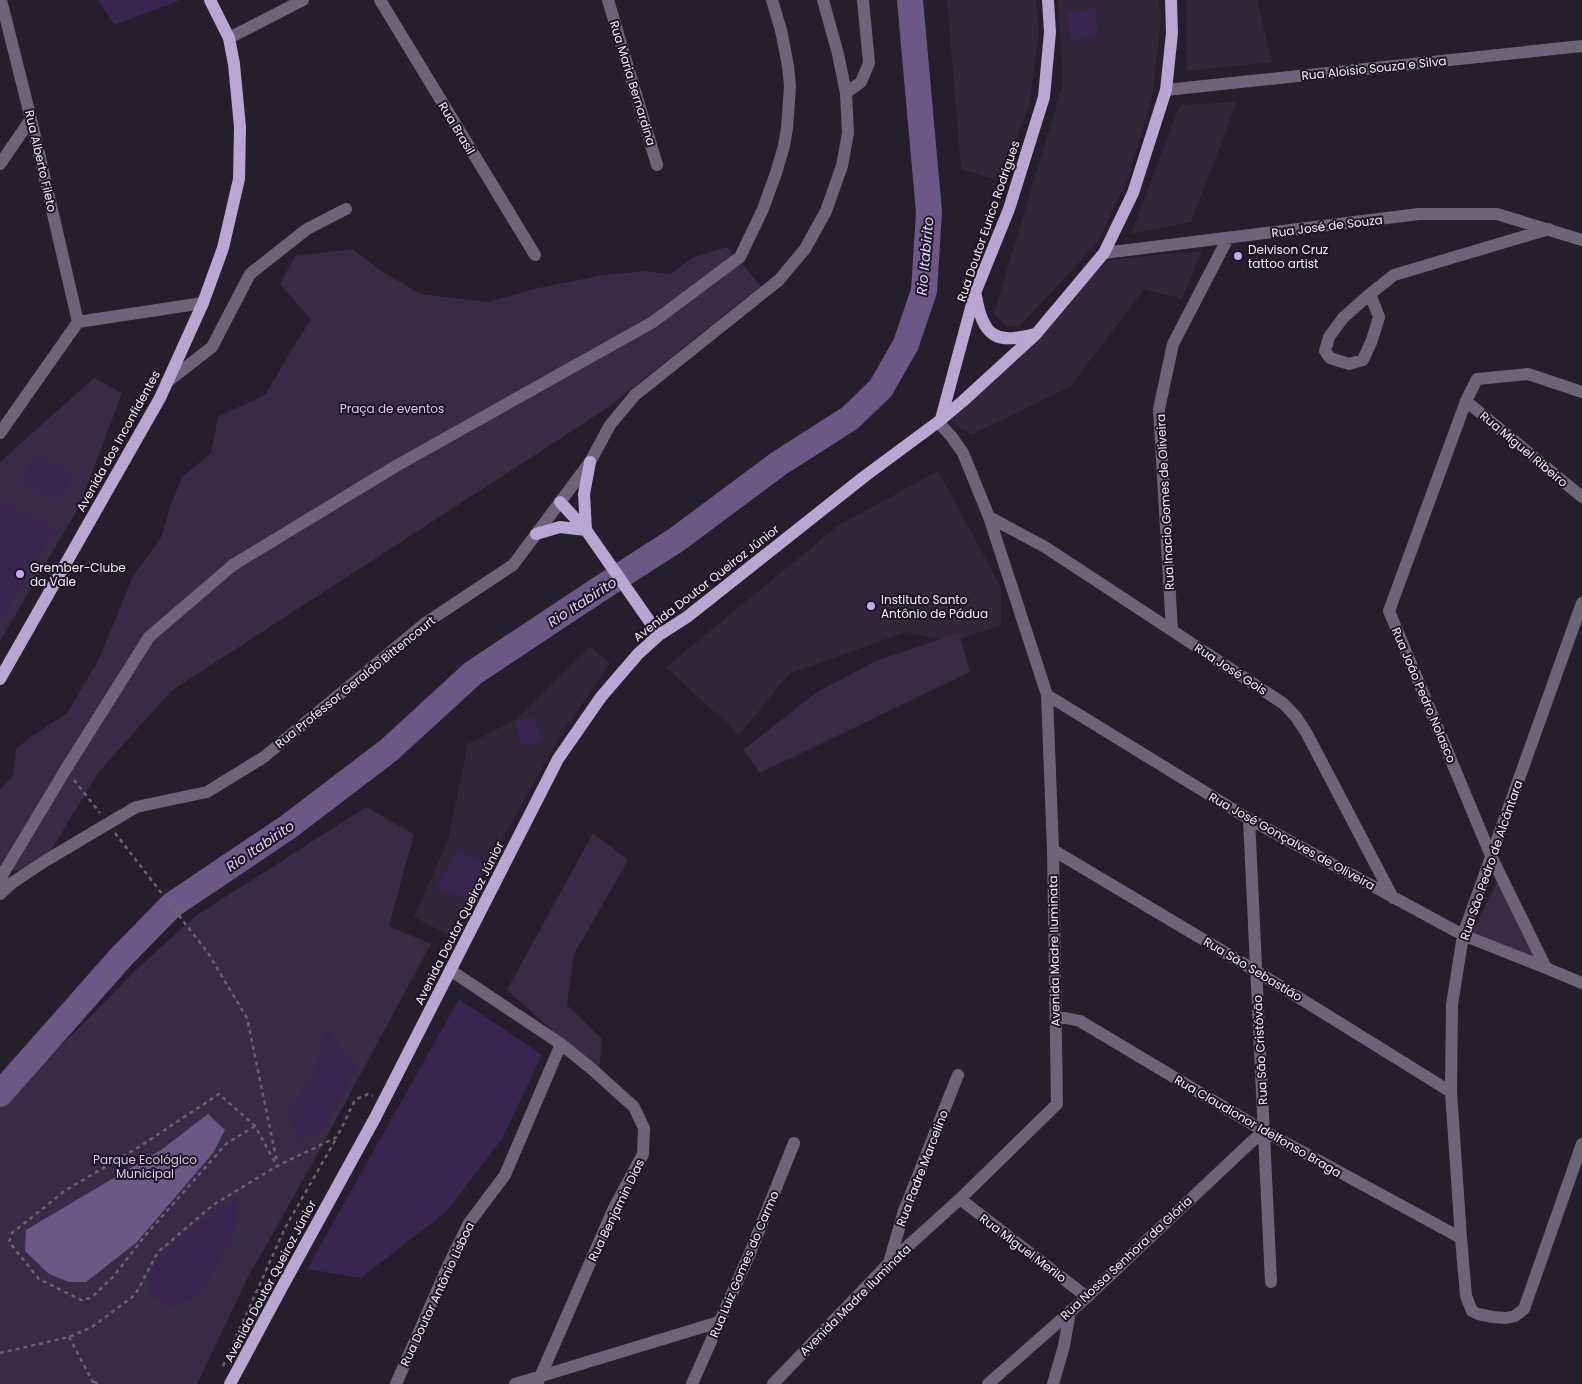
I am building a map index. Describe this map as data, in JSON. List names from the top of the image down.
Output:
{
  "streets": {
    "main road": ["Rua Doutor Eurico Rodrigues", "Avenida dos Inconfidentes", "Avenida Doutor Queiroz Júnior"],
    "street": [
      "Rua Aloísio Souza e Silva",
      "Rua Maria Bernardina",
      "Rua Brasil",
      "Rua Alberto Fileto",
      "Rua José de Souza",
      "Rua Miguel Ribeiro",
      "Rua Inacio Gomes de Oliveira",
      "Rua José Gois",
      "Rua Professor Geraldo Bittencourt",
      "Rua João Pedro Nolasco",
      "Rua José Gonçalves de Oliveira",
      "Rua São Pedro de Alcântara",
      "Avenida Madre Iluminata",
      "Rua São Sebastião",
      "Rua São Cristóvão",
      "Rua Claudionor Idelfonso Braga",
      "Rua Padre Marcelino",
      "Rua Benjamin Dias",
      "Rua Miguel Merilo",
      "Rua Nossa Senhora da Glória",
      "Rua Luiz Gomes do Carmo",
      "Rua Doutor Antônio Lisboa"
    ]
  },
  "crossings": [
    ["Rua Aloísio Souza e Silva", "Avenida Doutor Queiroz Júnior"],
    ["Rua Doutor Eurico Rodrigues", "Avenida Doutor Queiroz Júnior"],
    ["Rua Doutor Eurico Rodrigues", "Avenida Madre Iluminata"],
    ["Rua José de Souza", "Rua Inacio Gomes de Oliveira"],
    ["Rua José de Souza", "Avenida Doutor Queiroz Júnior"],
    ["Rua Miguel Ribeiro", "Rua João Pedro Nolasco"],
    ["Rua Inacio Gomes de Oliveira", "Rua José Gois"],
    ["Avenida Doutor Queiroz Júnior", "Avenida Madre Iluminata"],
    ["Avenida Doutor Queiroz Júnior", "Rua Benjamin Dias"],
    ["Rua José Gois", "Rua José Gonçalves de Oliveira"],
    ["Rua José Gois", "Avenida Madre Iluminata"],
    ["Rua João Pedro Nolasco", "Rua José Gonçalves de Oliveira"],
    ["Rua João Pedro Nolasco", "Rua São Pedro de Alcântara"],
    ["Rua José Gonçalves de Oliveira", "Rua São Pedro de Alcântara"],
    ["Rua José Gonçalves de Oliveira", "Avenida Madre Iluminata"],
    ["Rua José Gonçalves de Oliveira", "Rua São Cristóvão"],
    ["Rua São Pedro de Alcântara", "Rua São Sebastião"],
    ["Rua São Pedro de Alcântara", "Rua Claudionor Idelfonso Braga"],
    ["Avenida Madre Iluminata", "Rua São Sebastião"],
    ["Avenida Madre Iluminata", "Rua Claudionor Idelfonso Braga"],
    ["Avenida Madre Iluminata", "Rua Padre Marcelino"],
    ["Avenida Madre Iluminata", "Rua Miguel Merilo"],
    ["Rua São Sebastião", "Rua São Cristóvão"],
    ["Rua São Cristóvão", "Rua Claudionor Idelfonso Braga"],
    ["Rua São Cristóvão", "Rua Nossa Senhora da Glória"],
    ["Rua Claudionor Idelfonso Braga", "Rua Nossa Senhora da Glória"],
    ["Rua Benjamin Dias", "Rua Doutor Antônio Lisboa"],
    ["Rua Miguel Merilo", "Rua Nossa Senhora da Glória"]
  ],
  "water": ["Rio Itabirito"],
  "parks": ["Praça de eventos", "Parque Ecológico Municipal"],
  "places": ["Deivison Cruz tattoo artist", "Grember-Clube da Vale", "Instituto Santo Antônio de Pádua"]
}
